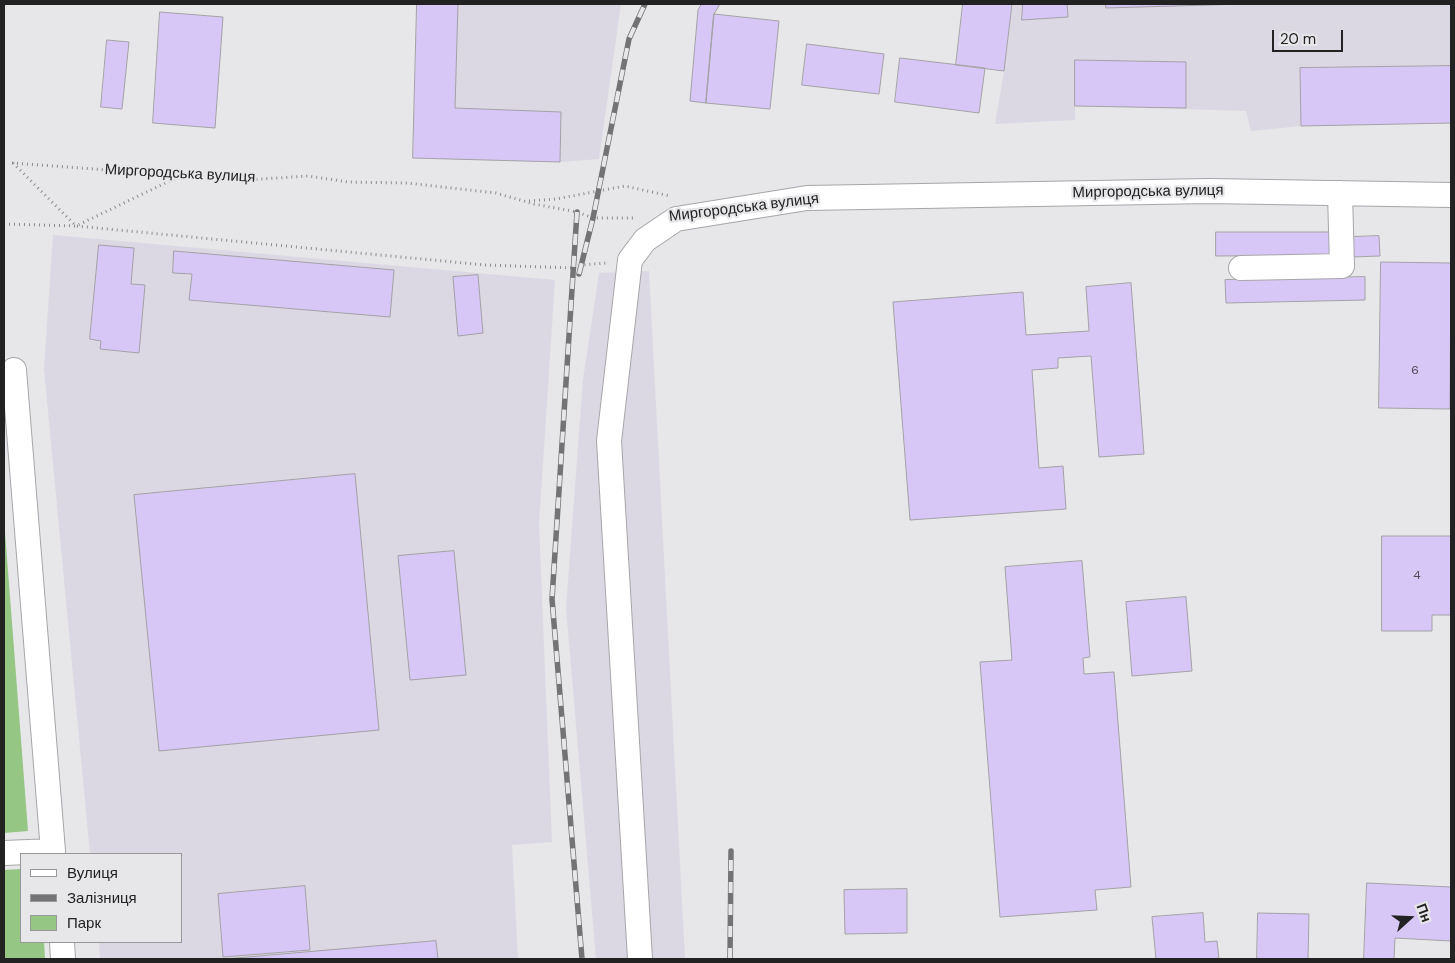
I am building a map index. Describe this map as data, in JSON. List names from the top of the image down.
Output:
{
  "streets": {
    "street": ["Миргородська вулиця"]
  },
  "house_numbers": ["6", "4"],
  "legend": ["Вулиця", "Залізниця", "Парк"],
  "scale_bar": "20 m",
  "north": "right"
}
